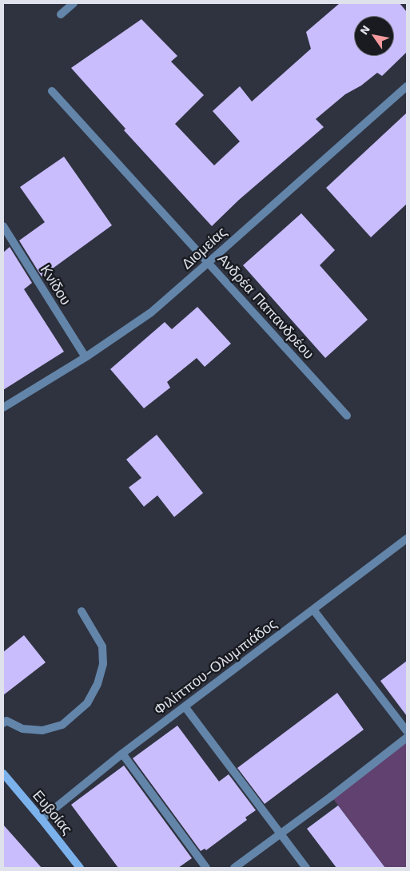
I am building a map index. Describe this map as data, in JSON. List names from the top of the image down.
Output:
{
  "streets": {
    "main road": ["Ευβοίας"],
    "street": [
      "Διομείας",
      "Κνίδου",
      "Ανδρέα Παπανδρέου",
      "Φιλίππου-Ολυμπιάδος"
    ]
  },
  "crossings": [
    ["Διομείας", "Κνίδου"],
    ["Διομείας", "Ανδρέα Παπανδρέου"],
    ["Φιλίππου-Ολυμπιάδος", "Ευβοίας"]
  ],
  "north": "top left"
}
